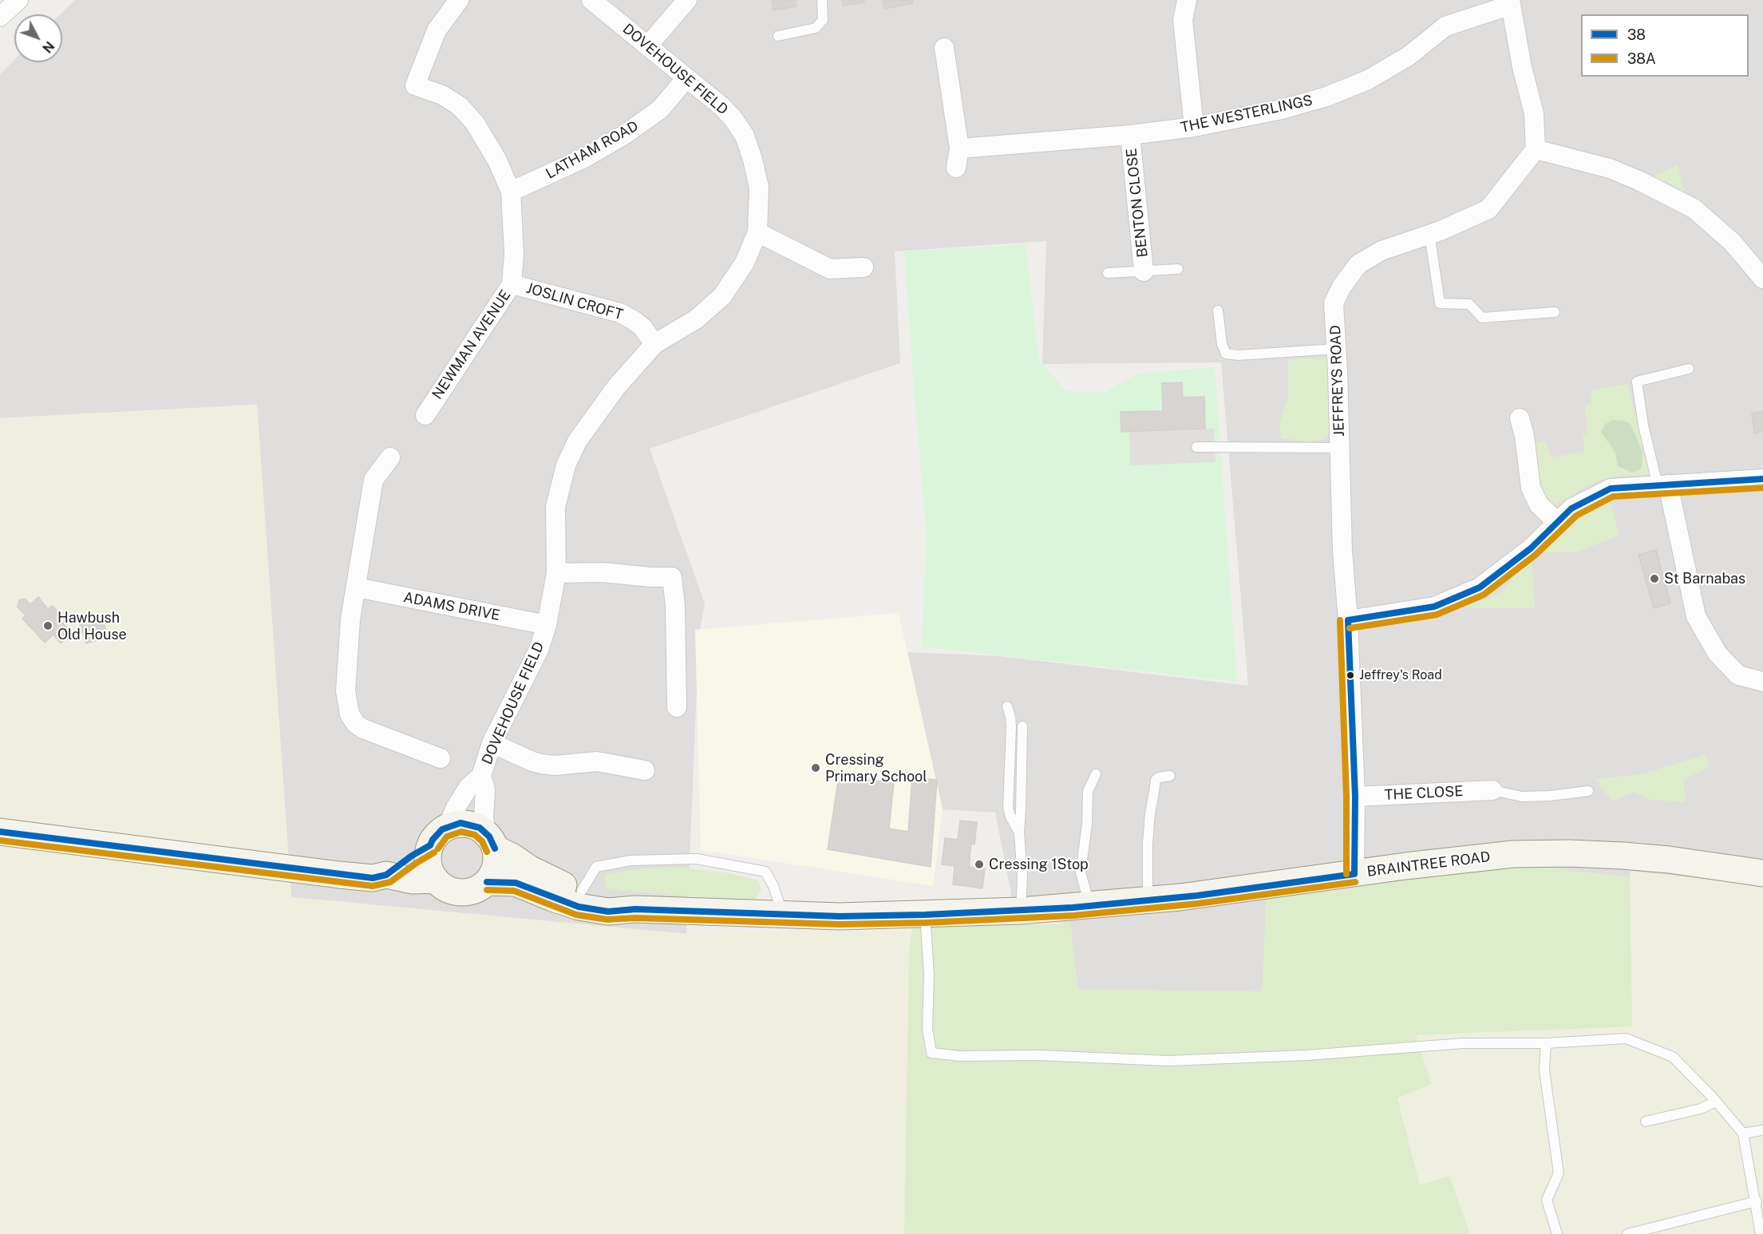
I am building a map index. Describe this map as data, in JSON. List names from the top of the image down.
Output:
{
  "streets": {
    "main road": ["BRAINTREE ROAD"],
    "street": [
      "DOVEHOUSE FIELD",
      "THE WESTERLINGS",
      "LATHAM ROAD",
      "BENTON CLOSE",
      "JOSLIN CROFT",
      "NEWMAN AVENUE",
      "JEFFREYS ROAD",
      "ADAMS DRIVE",
      "THE CLOSE"
    ]
  },
  "crossings": [
    ["DOVEHOUSE FIELD", "LATHAM ROAD"],
    ["DOVEHOUSE FIELD", "JOSLIN CROFT"],
    ["DOVEHOUSE FIELD", "ADAMS DRIVE"],
    ["DOVEHOUSE FIELD", "BRAINTREE ROAD"],
    ["THE WESTERLINGS", "BENTON CLOSE"],
    ["LATHAM ROAD", "NEWMAN AVENUE"],
    ["JOSLIN CROFT", "NEWMAN AVENUE"],
    ["JEFFREYS ROAD", "THE CLOSE"],
    ["JEFFREYS ROAD", "BRAINTREE ROAD"]
  ],
  "places": [
    "St Barnabas",
    "Hawbush Old House",
    "Jeffrey's Road",
    "Cressing Primary School",
    "Cressing 1Stop"
  ],
  "lines": ["transit line 38", "transit line 38A"],
  "legend": ["38", "38A"],
  "north": "bottom right"
}
